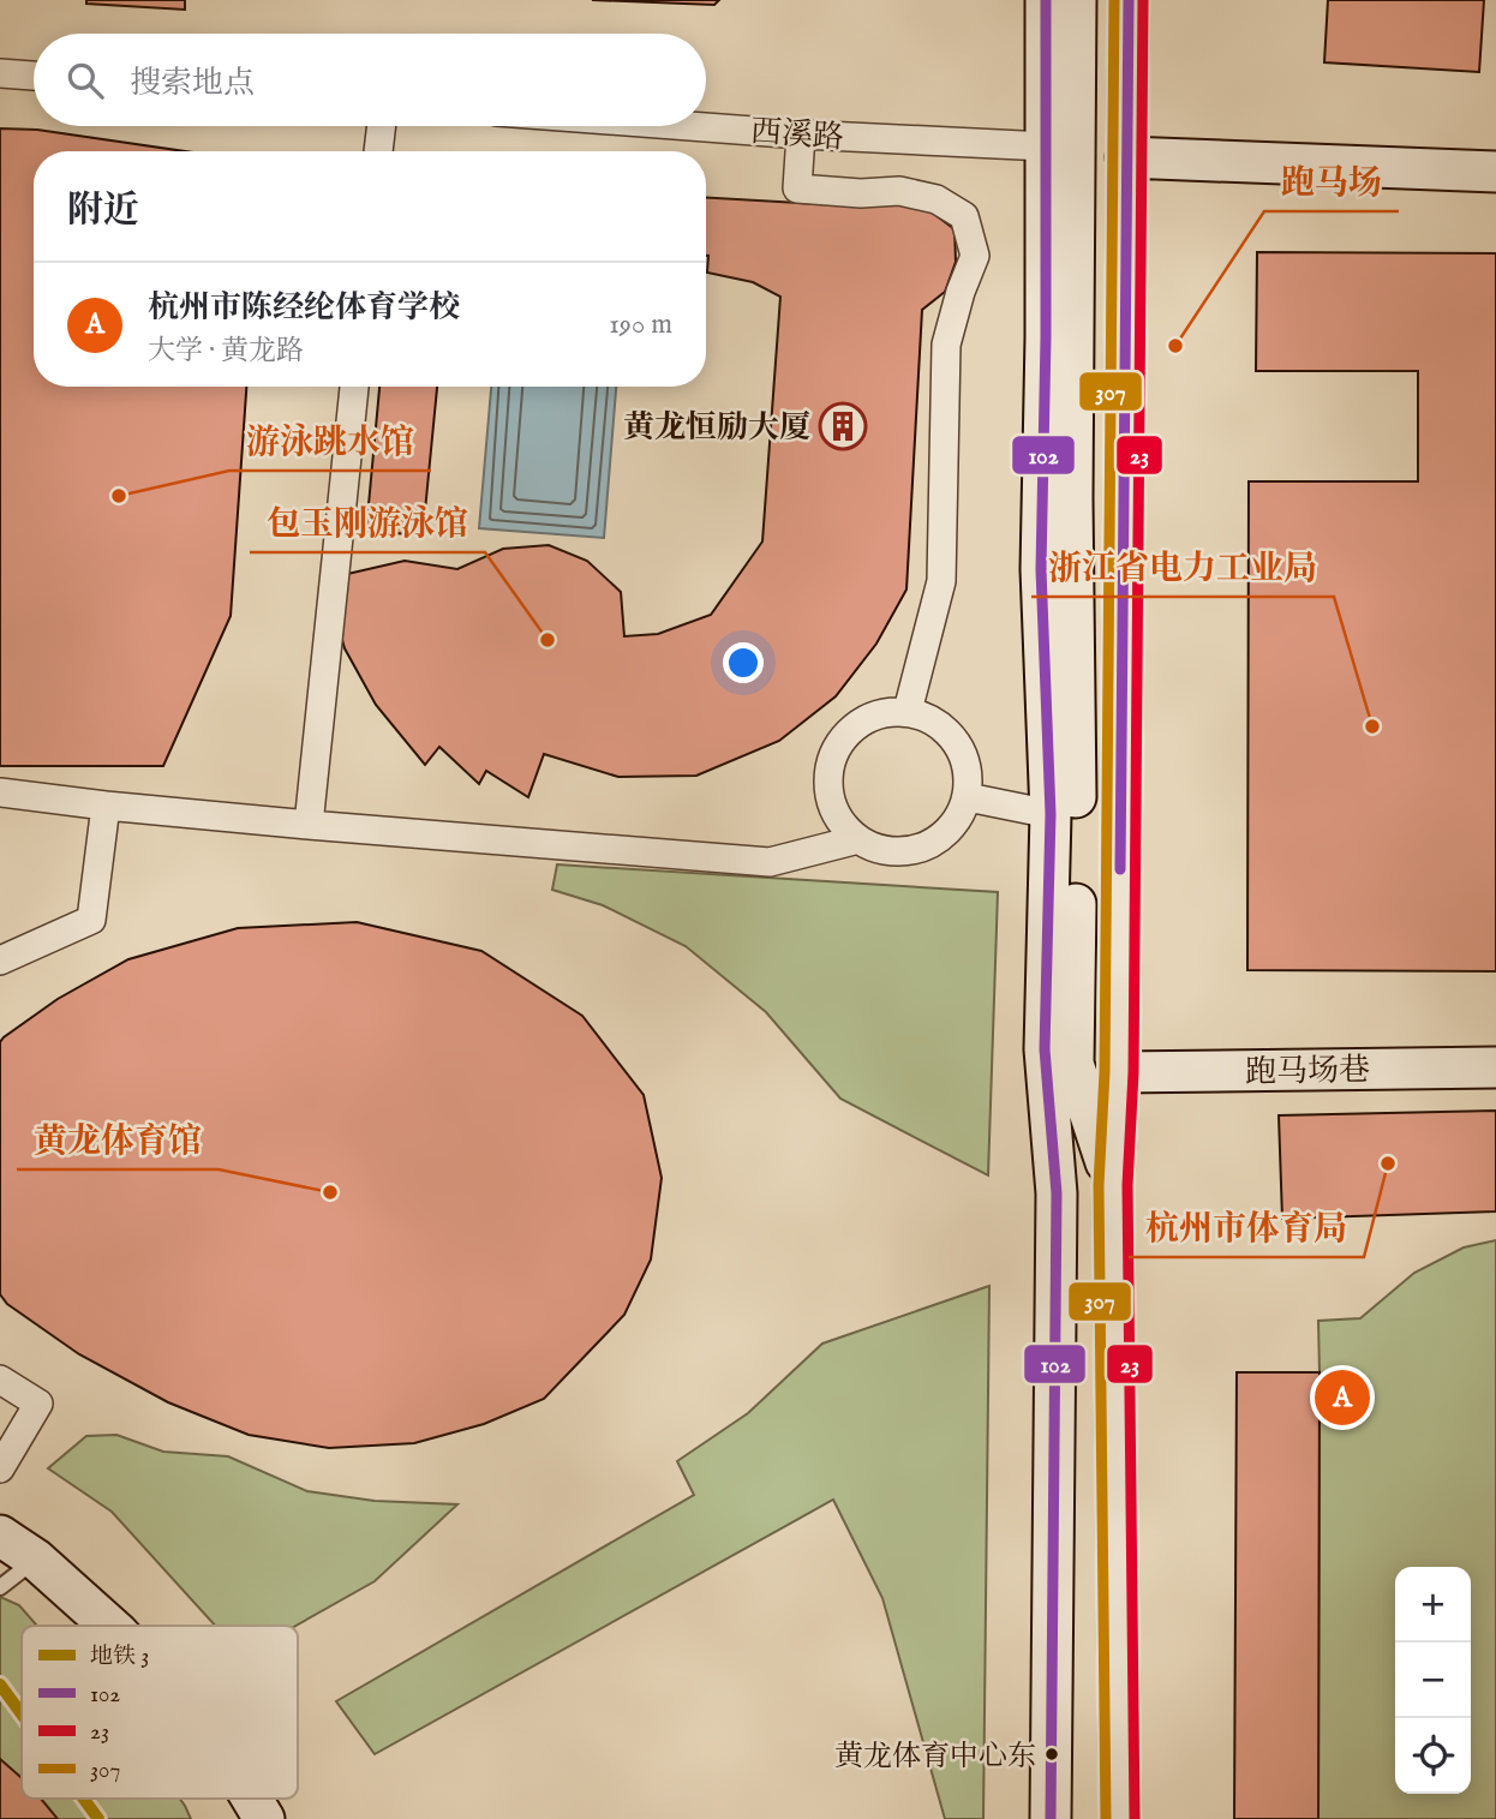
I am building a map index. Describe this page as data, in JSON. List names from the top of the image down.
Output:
{
  "streets": {
    "main road": ["跑马场巷"],
    "street": ["西溪路"]
  },
  "places": {
    "other": [
      "跑马场",
      "游泳跳水馆",
      "包玉刚游泳馆",
      "浙江省电力工业局",
      "杭州市体育局",
      "黄龙体育馆",
      "黄龙体育中心东"
    ],
    "building": ["黄龙恒励大厦"]
  },
  "lines": [
    "transit line 102",
    "transit line 23",
    "transit line 307",
    "metro line 3"
  ],
  "legend": [
    "地铁 3",
    "102",
    "23",
    "307"
  ],
  "page": {
    "search": "搜索地点",
    "heading": "附近",
    "list": [
      {
        "mark": "A",
        "name": "杭州市陈经纶体育学校",
        "note": "大学 · 黄龙路",
        "value": "190 m"
      }
    ],
    "pins": "A",
    "map_buttons": ["+", "−"]
  }
}
